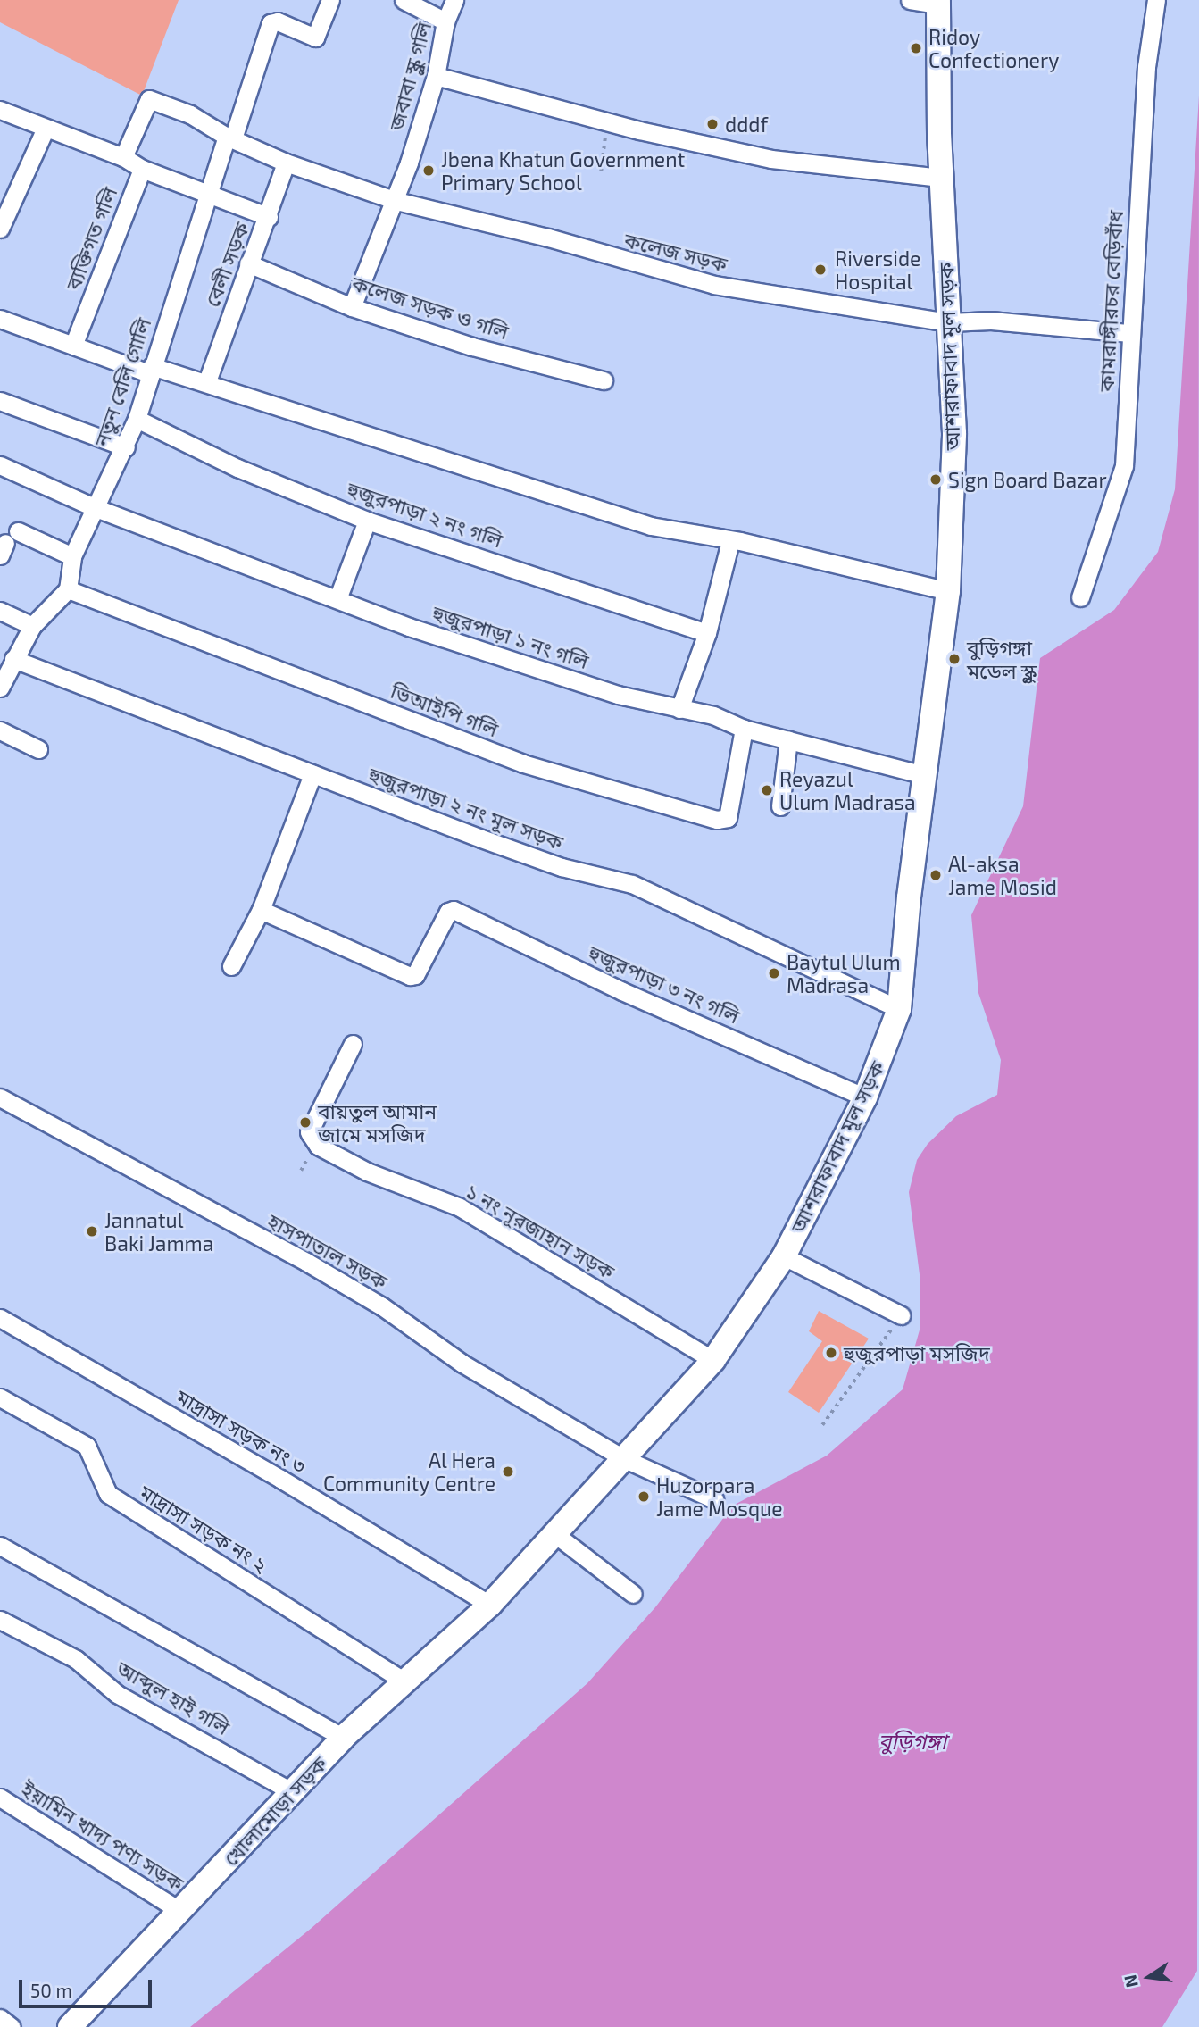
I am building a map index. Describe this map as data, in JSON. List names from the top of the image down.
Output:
{
  "streets": {
    "street": [
      "জবাবা স্কুল গলি",
      "ব্যক্তিগত গলি",
      "কলেজ সড়ক",
      "বেলী সড়ক",
      "কামরাঙ্গীরচর বেড়িবাঁধ",
      "কলেজ সড়ক ও গলি",
      "আশরাফাবাদ মূল সড়ক",
      "নতুন বেলি গোলি",
      "হুজুরপাড়া ২ নং গলি",
      "হুজুরপাড়া ১ নং গলি",
      "ভিআইপি গলি",
      "হুজুরপাড়া ২ নং মূল সড়ক",
      "হুজুরপাড়া ৩ নং গলি",
      "১ নং নূরজাহান সড়ক",
      "হাসপাতাল সড়ক",
      "মাদ্রাসা সড়ক নং ৩",
      "মাদ্রাসা সড়ক নং ২",
      "আব্দুল হাই গলি",
      "খোলামোড়া সড়ক",
      "ইয়ামিন খাদ্য পণ্য সড়ক"
    ]
  },
  "crossings": [
    ["জবাবা স্কুল গলি", "কলেজ সড়ক"],
    ["জবাবা স্কুল গলি", "কলেজ সড়ক ও গলি"],
    ["কলেজ সড়ক", "বেলী সড়ক"],
    ["কলেজ সড়ক", "কামরাঙ্গীরচর বেড়িবাঁধ"],
    ["কলেজ সড়ক", "আশরাফাবাদ মূল সড়ক"],
    ["বেলী সড়ক", "কলেজ সড়ক ও গলি"],
    ["আশরাফাবাদ মূল সড়ক", "হুজুরপাড়া ১ নং গলি"],
    ["আশরাফাবাদ মূল সড়ক", "হুজুরপাড়া ২ নং মূল সড়ক"],
    ["আশরাফাবাদ মূল সড়ক", "হুজুরপাড়া ৩ নং গলি"],
    ["আশরাফাবাদ মূল সড়ক", "১ নং নূরজাহান সড়ক"],
    ["আশরাফাবাদ মূল সড়ক", "হাসপাতাল সড়ক"],
    ["আশরাফাবাদ মূল সড়ক", "মাদ্রাসা সড়ক নং ৩"],
    ["আশরাফাবাদ মূল সড়ক", "খোলামোড়া সড়ক"],
    ["নতুন বেলি গোলি", "হুজুরপাড়া ২ নং গলি"],
    ["নতুন বেলি গোলি", "হুজুরপাড়া ১ নং গলি"],
    ["নতুন বেলি গোলি", "ভিআইপি গলি"],
    ["হুজুরপাড়া ১ নং গলি", "ভিআইপি গলি"],
    ["মাদ্রাসা সড়ক নং ৩", "খোলামোড়া সড়ক"],
    ["মাদ্রাসা সড়ক নং ২", "খোলামোড়া সড়ক"],
    ["আব্দুল হাই গলি", "খোলামোড়া সড়ক"],
    ["খোলামোড়া সড়ক", "ইয়ামিন খাদ্য পণ্য সড়ক"]
  ],
  "water": ["বুড়িগঙ্গা"],
  "places": [
    "Ridoy Confectionery",
    "dddf",
    "Jbena Khatun Government Primary School",
    "Riverside Hospital",
    "Sign Board Bazar",
    "বুড়িগঙ্গা মডেল স্কুল",
    "Reyazul Ulum Madrasa",
    "Al-aksa Jame Mosid",
    "Baytul Ulum Madrasa",
    "বায়তুল আমান জামে মসজিদ",
    "Jannatul Baki Jamma",
    "হুজুরপাড়া মসজিদ",
    "Al Hera Community Centre",
    "Huzorpara Jame Mosque"
  ],
  "scale_bar": "50 m",
  "north": "left"
}
